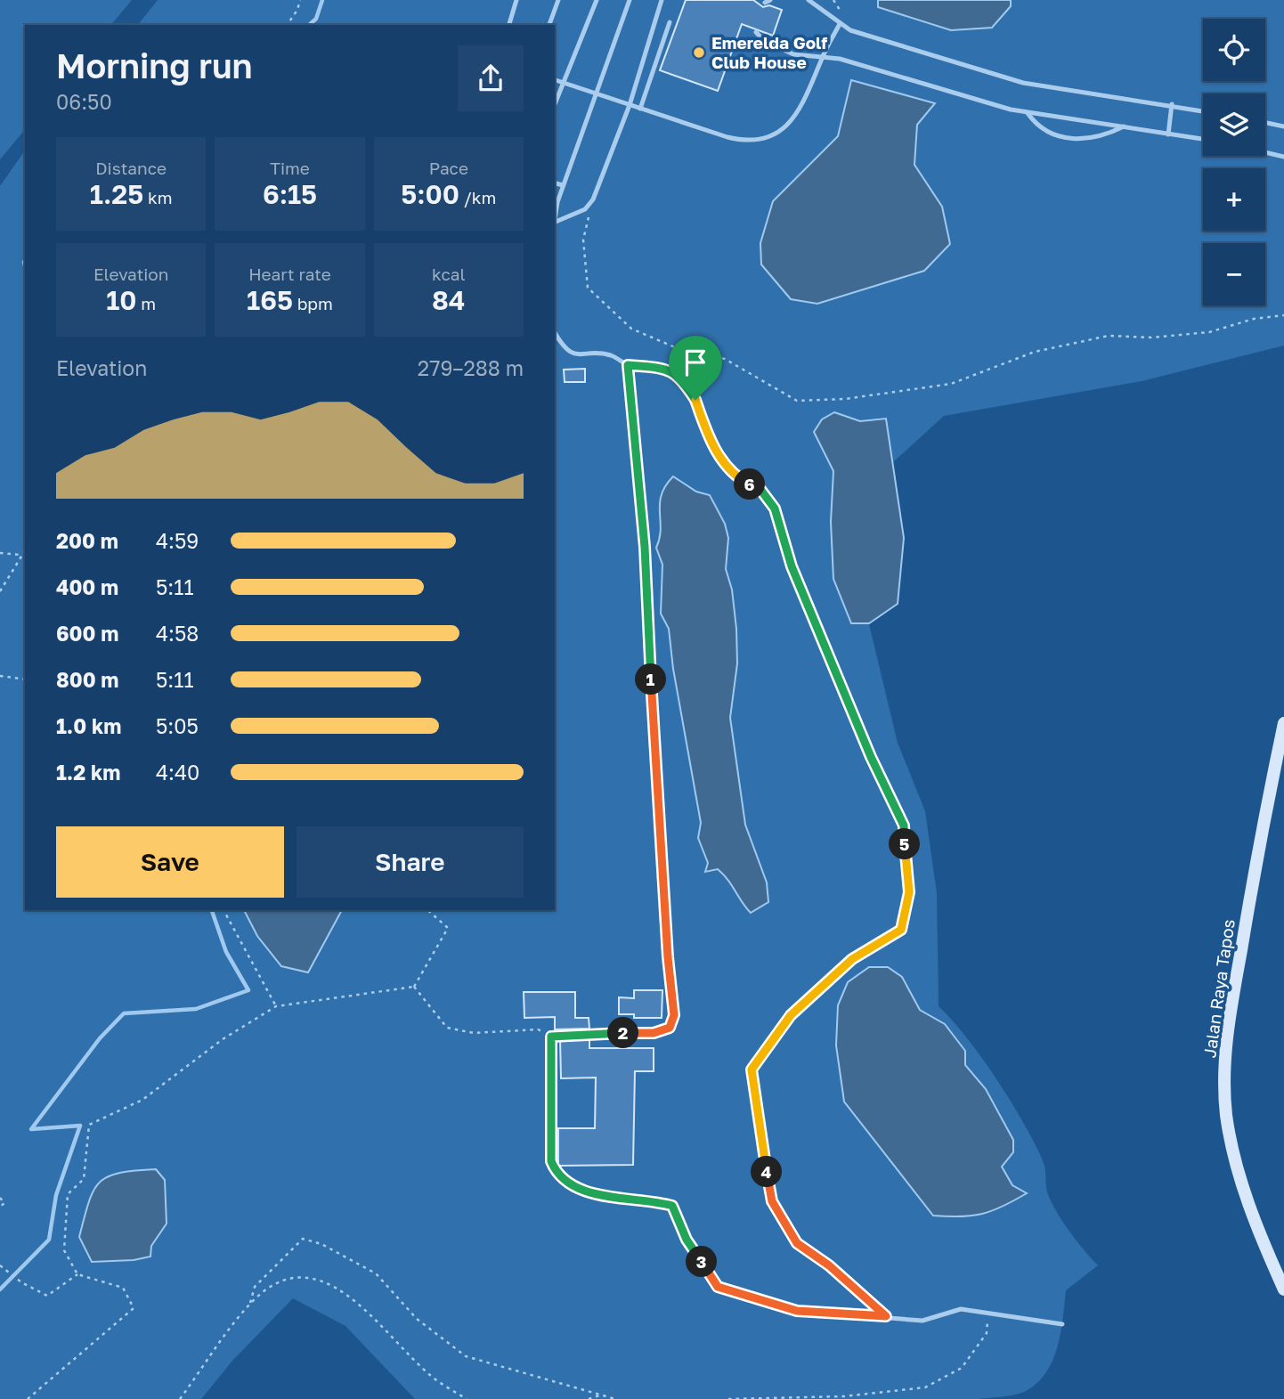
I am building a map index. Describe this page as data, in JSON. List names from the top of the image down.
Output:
{
  "streets": {
    "main road": ["Jalan Raya Tapos"]
  },
  "places": ["Emerelda Golf Club House"],
  "page": {
    "map_buttons": ["+", "−"],
    "heading": ["Morning run", "06:50"],
    "stats": [
      ["Distance", "1.25 km"],
      ["Time", "6:15"],
      ["Pace", "5:00 /km"],
      ["Elevation", "10 m"],
      ["Heart rate", "165 bpm"],
      ["kcal", "84"]
    ],
    "chart": ["Elevation", "279–288 m"],
    "pins": [
      "6",
      "1",
      "5",
      "2",
      "4",
      "3"
    ],
    "list": [
      {
        "name": "200 m",
        "note": "4:59"
      },
      {
        "name": "400 m",
        "note": "5:11"
      },
      {
        "name": "600 m",
        "note": "4:58"
      },
      {
        "name": "800 m",
        "note": "5:11"
      },
      {
        "name": "1.0 km",
        "note": "5:05"
      },
      {
        "name": "1.2 km",
        "note": "4:40"
      }
    ],
    "buttons": ["Save", "Share"]
  }
}
